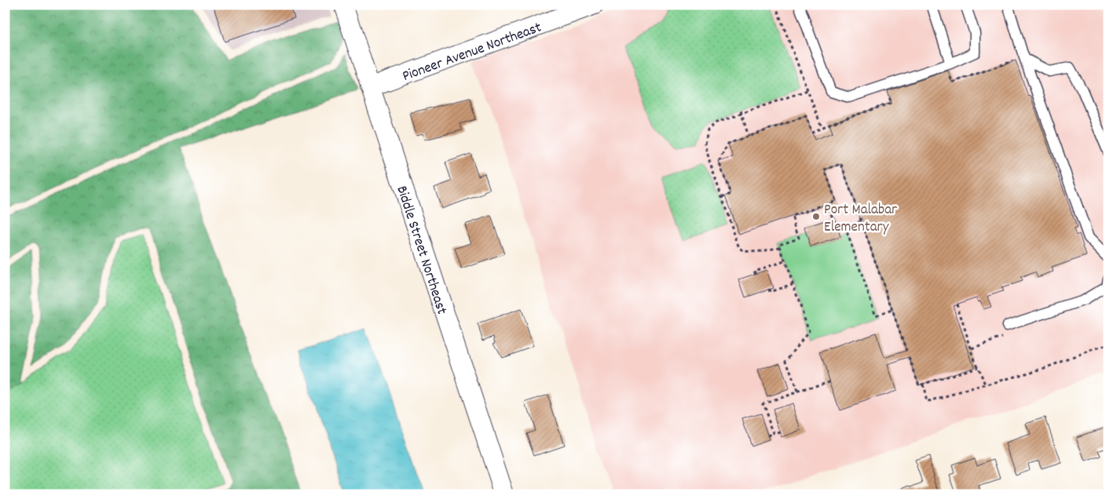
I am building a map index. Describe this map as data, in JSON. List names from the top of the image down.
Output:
{
  "streets": {
    "street": ["Pioneer Avenue Northeast", "Biddle Street Northeast"]
  },
  "crossings": [
    ["Pioneer Avenue Northeast", "Biddle Street Northeast"]
  ],
  "places": ["Port Malabar Elementary"]
}
